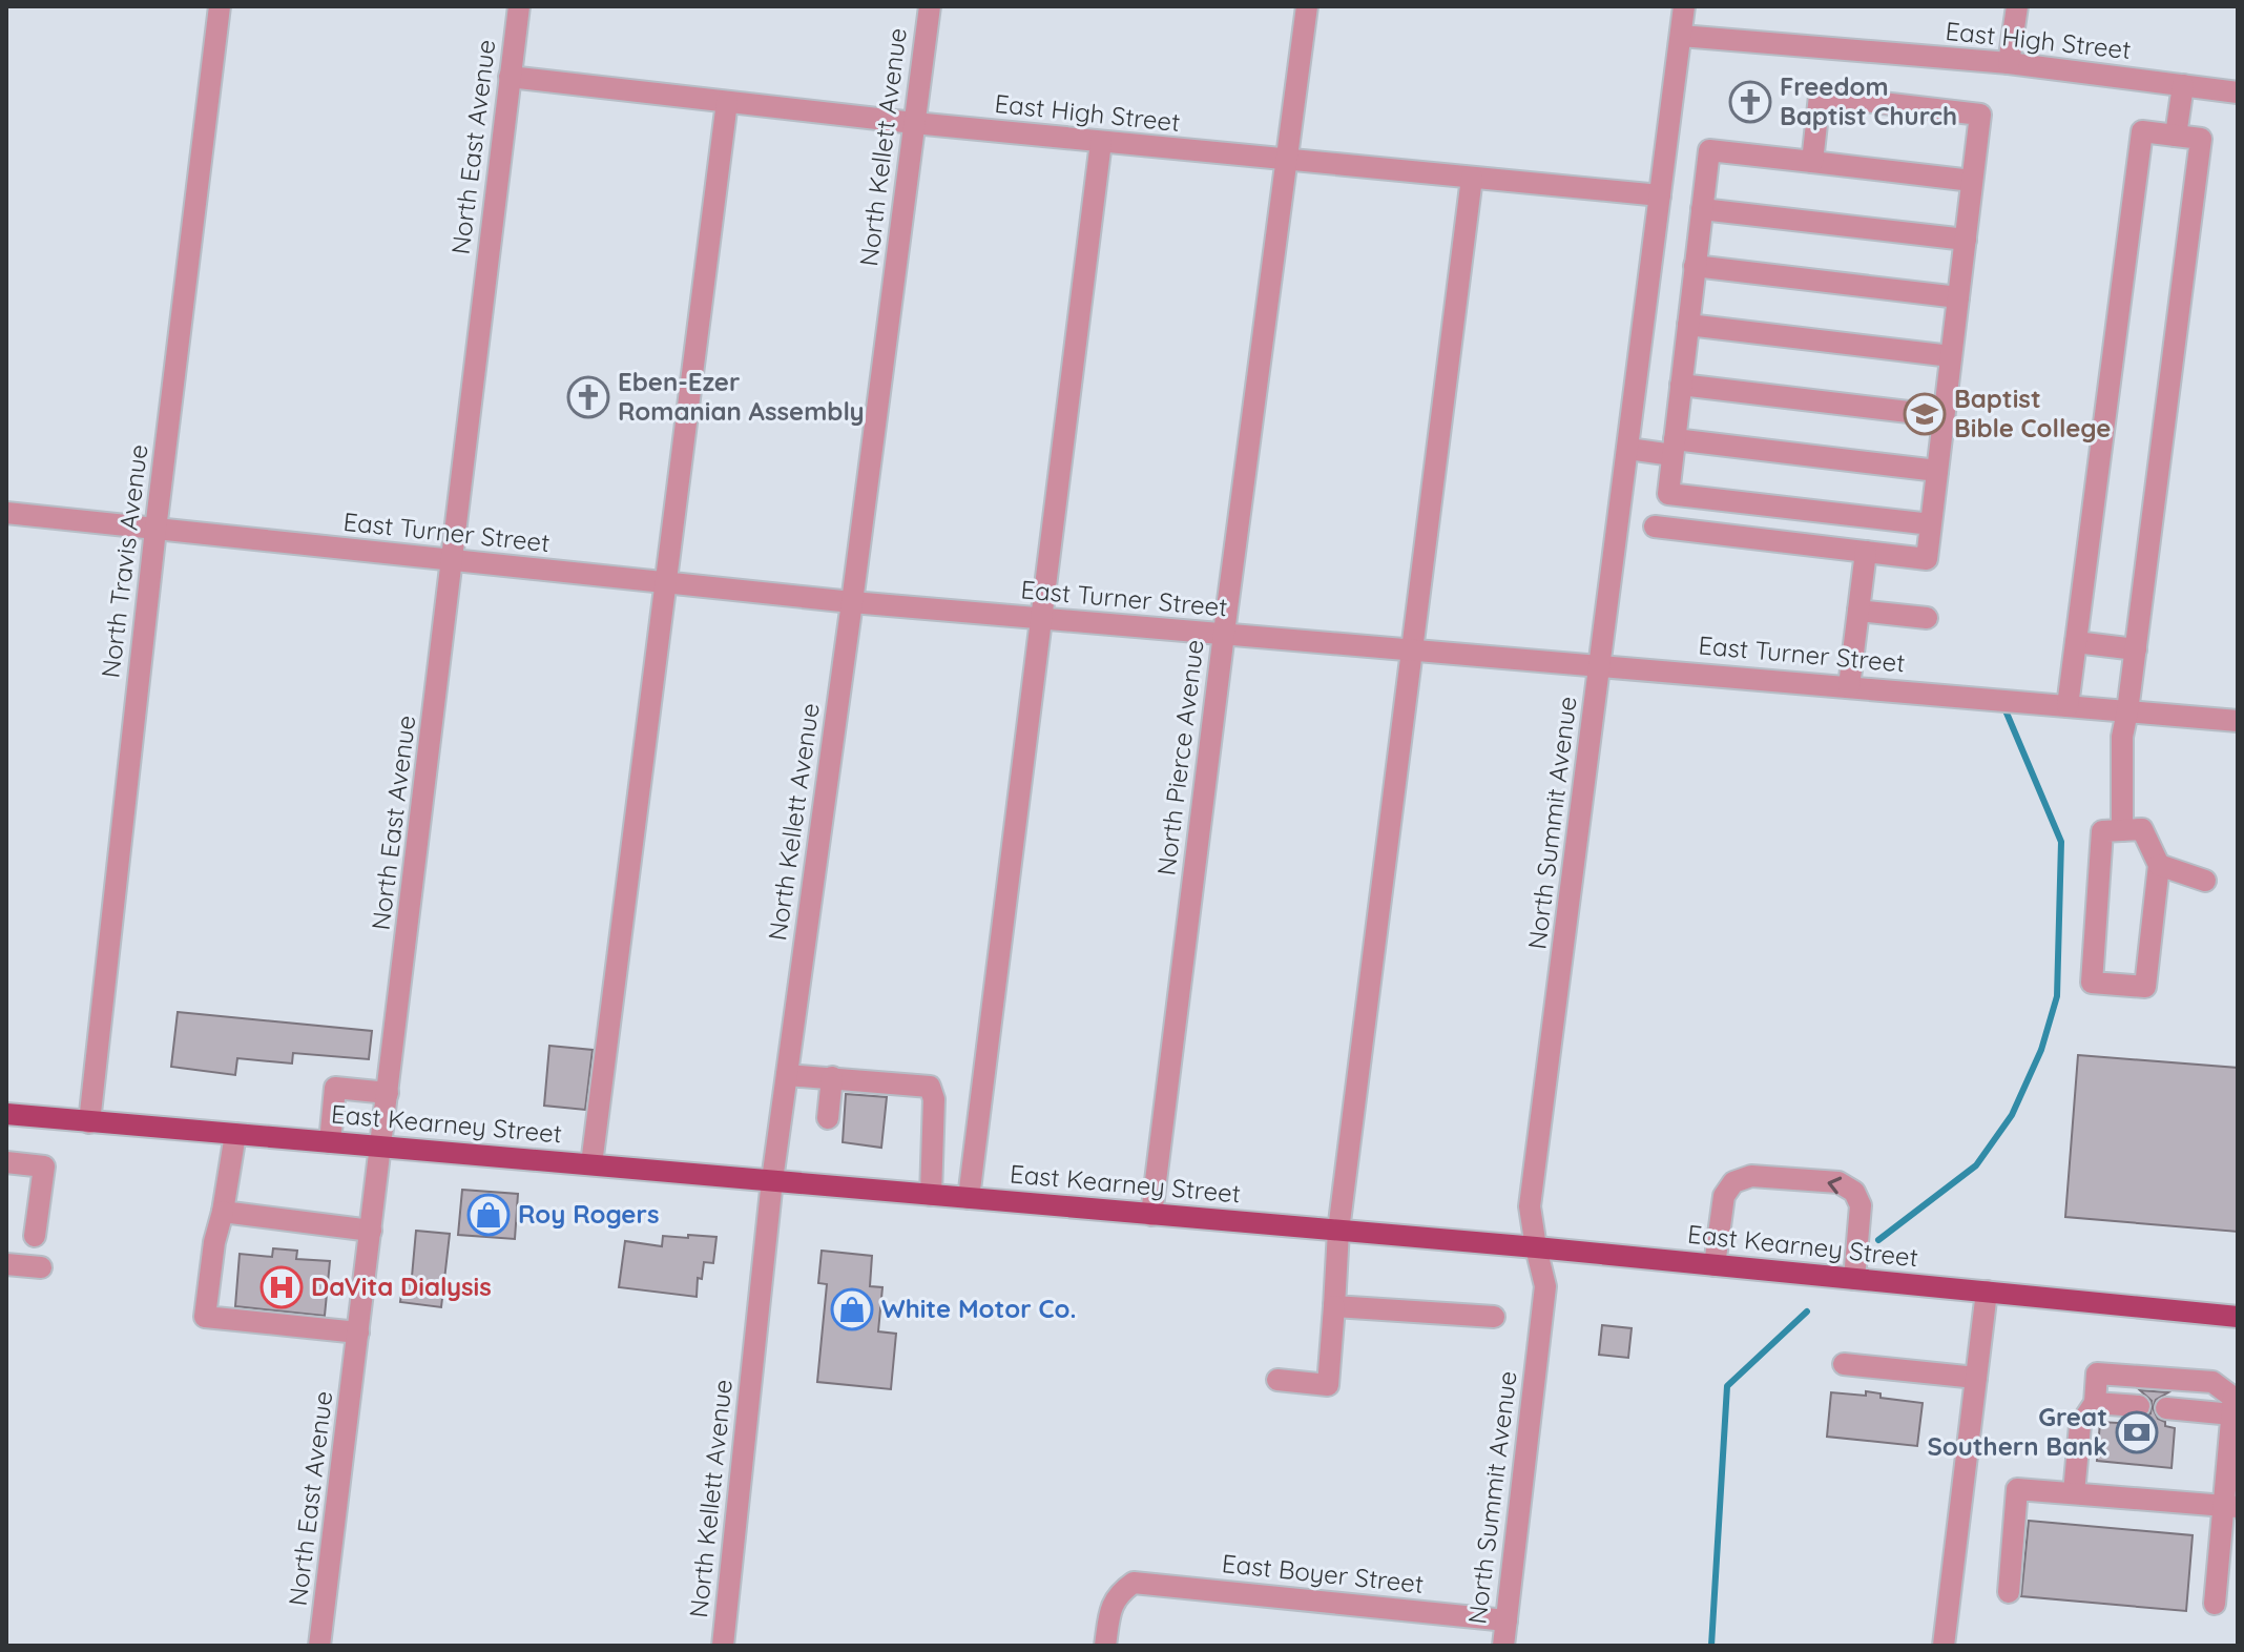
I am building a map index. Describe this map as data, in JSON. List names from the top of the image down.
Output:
{
  "streets": {
    "main road": ["East Kearney Street"],
    "street": [
      "East High Street",
      "North East Avenue",
      "North Kellett Avenue",
      "East Turner Street",
      "North Travis Avenue",
      "North Pierce Avenue",
      "North Summit Avenue",
      "East Boyer Street"
    ]
  },
  "crossings": [
    ["East High Street", "North East Avenue"],
    ["East High Street", "North Kellett Avenue"],
    ["East High Street", "North Pierce Avenue"],
    ["East High Street", "North Summit Avenue"],
    ["North East Avenue", "East Turner Street"],
    ["North East Avenue", "East Kearney Street"],
    ["North Kellett Avenue", "East Turner Street"],
    ["North Kellett Avenue", "East Kearney Street"],
    ["East Turner Street", "North Travis Avenue"],
    ["East Turner Street", "North Pierce Avenue"],
    ["East Turner Street", "North Summit Avenue"],
    ["North Travis Avenue", "East Kearney Street"],
    ["North Pierce Avenue", "East Kearney Street"],
    ["North Summit Avenue", "East Kearney Street"],
    ["North Summit Avenue", "East Boyer Street"]
  ],
  "places": {
    "church": ["Freedom Baptist Church", "Eben-Ezer Romanian Assembly"],
    "school or university": ["Baptist Bible College"],
    "shop": ["Roy Rogers", "White Motor Co."],
    "hospital": ["DaVita Dialysis"],
    "bank": ["Great Southern Bank"]
  }
}
